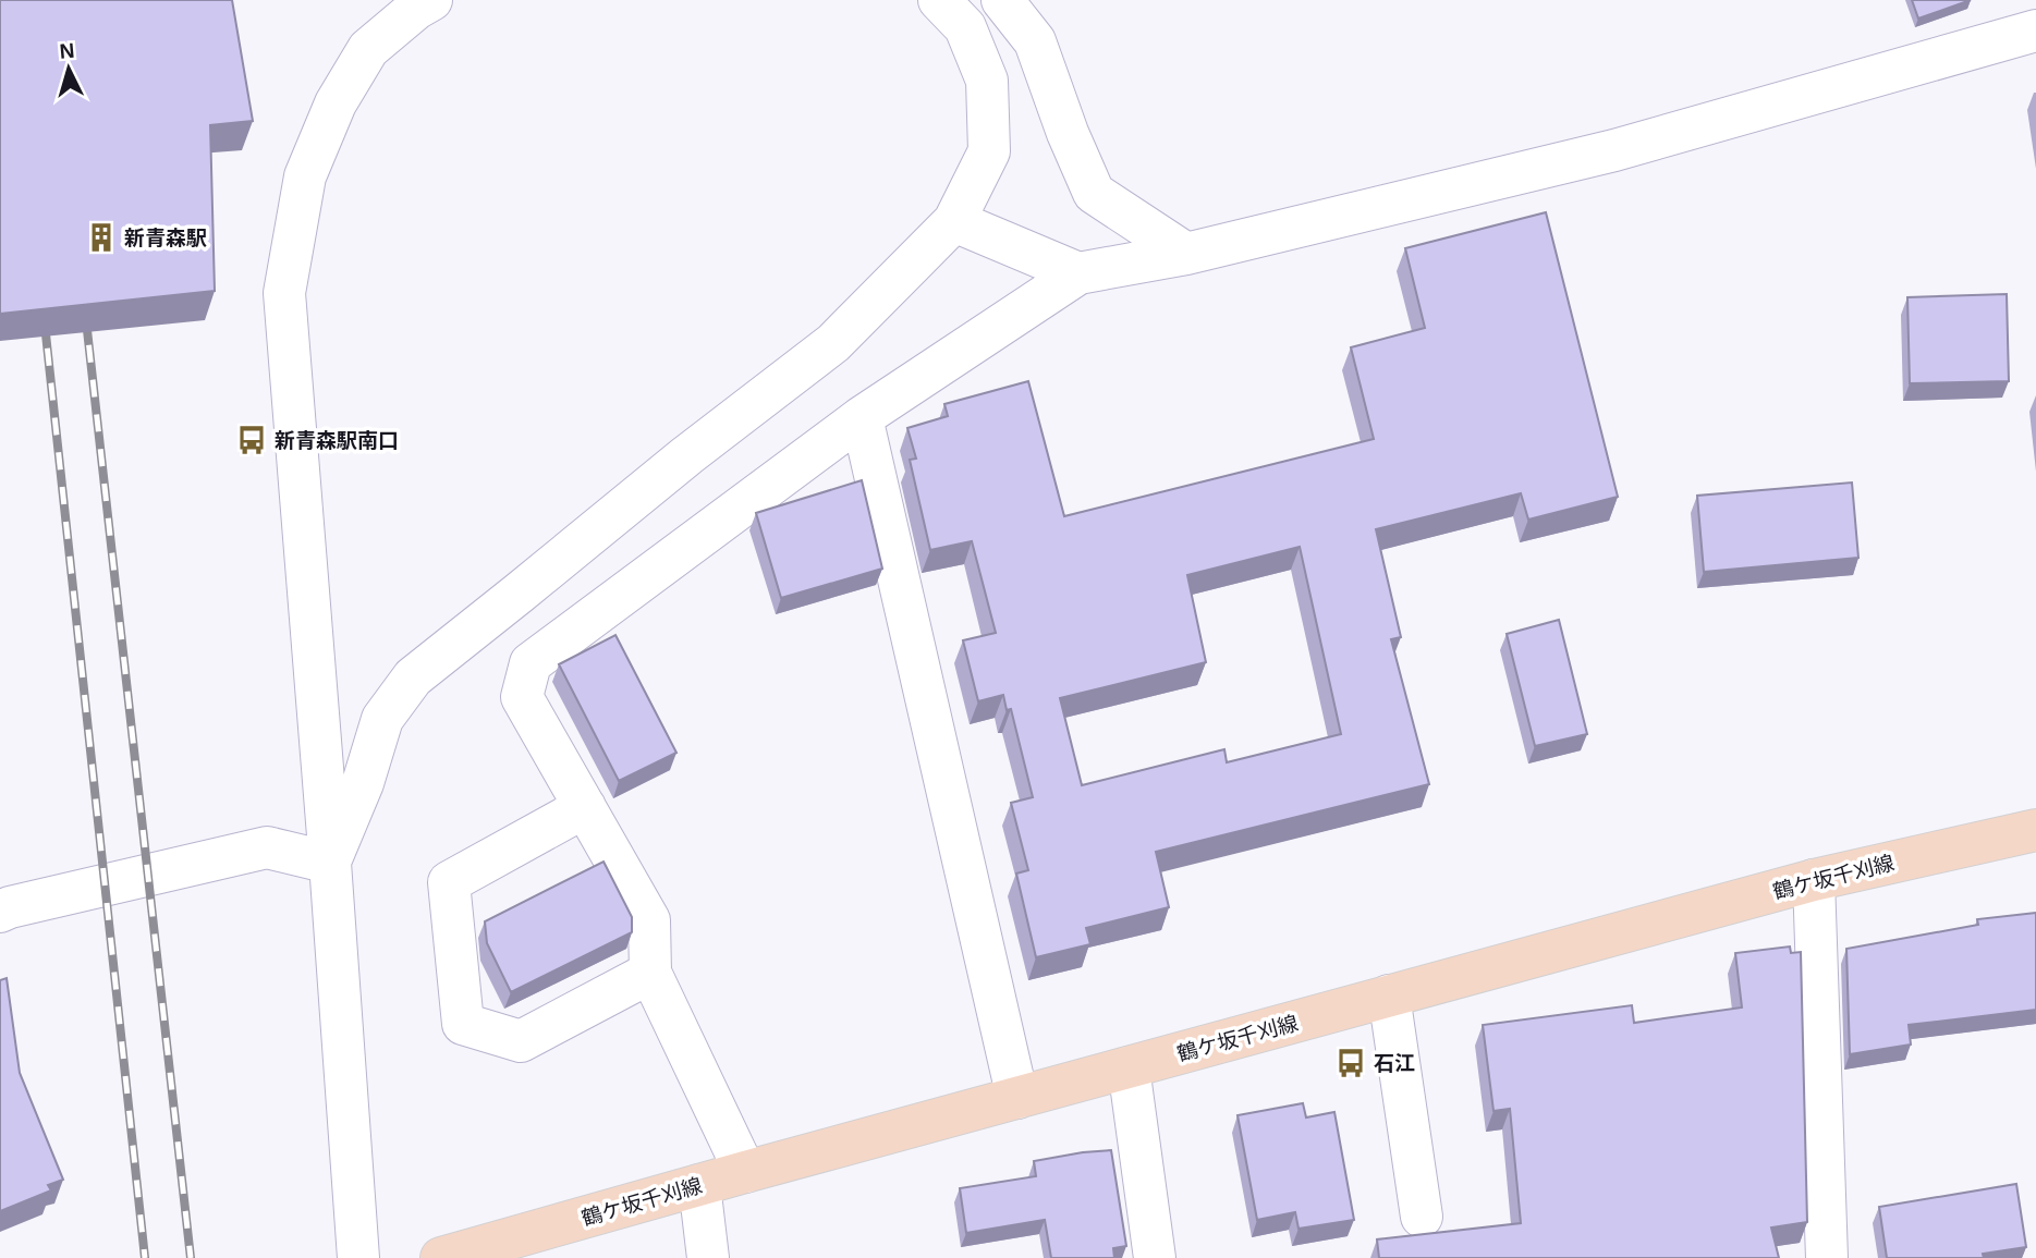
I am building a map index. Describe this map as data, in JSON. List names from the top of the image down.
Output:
{
  "streets": {
    "main road": ["鶴ケ坂千刈線"]
  },
  "places": {
    "building": ["新青森駅"],
    "bus stop": ["新青森駅南口", "石江"]
  },
  "north": "top"
}
